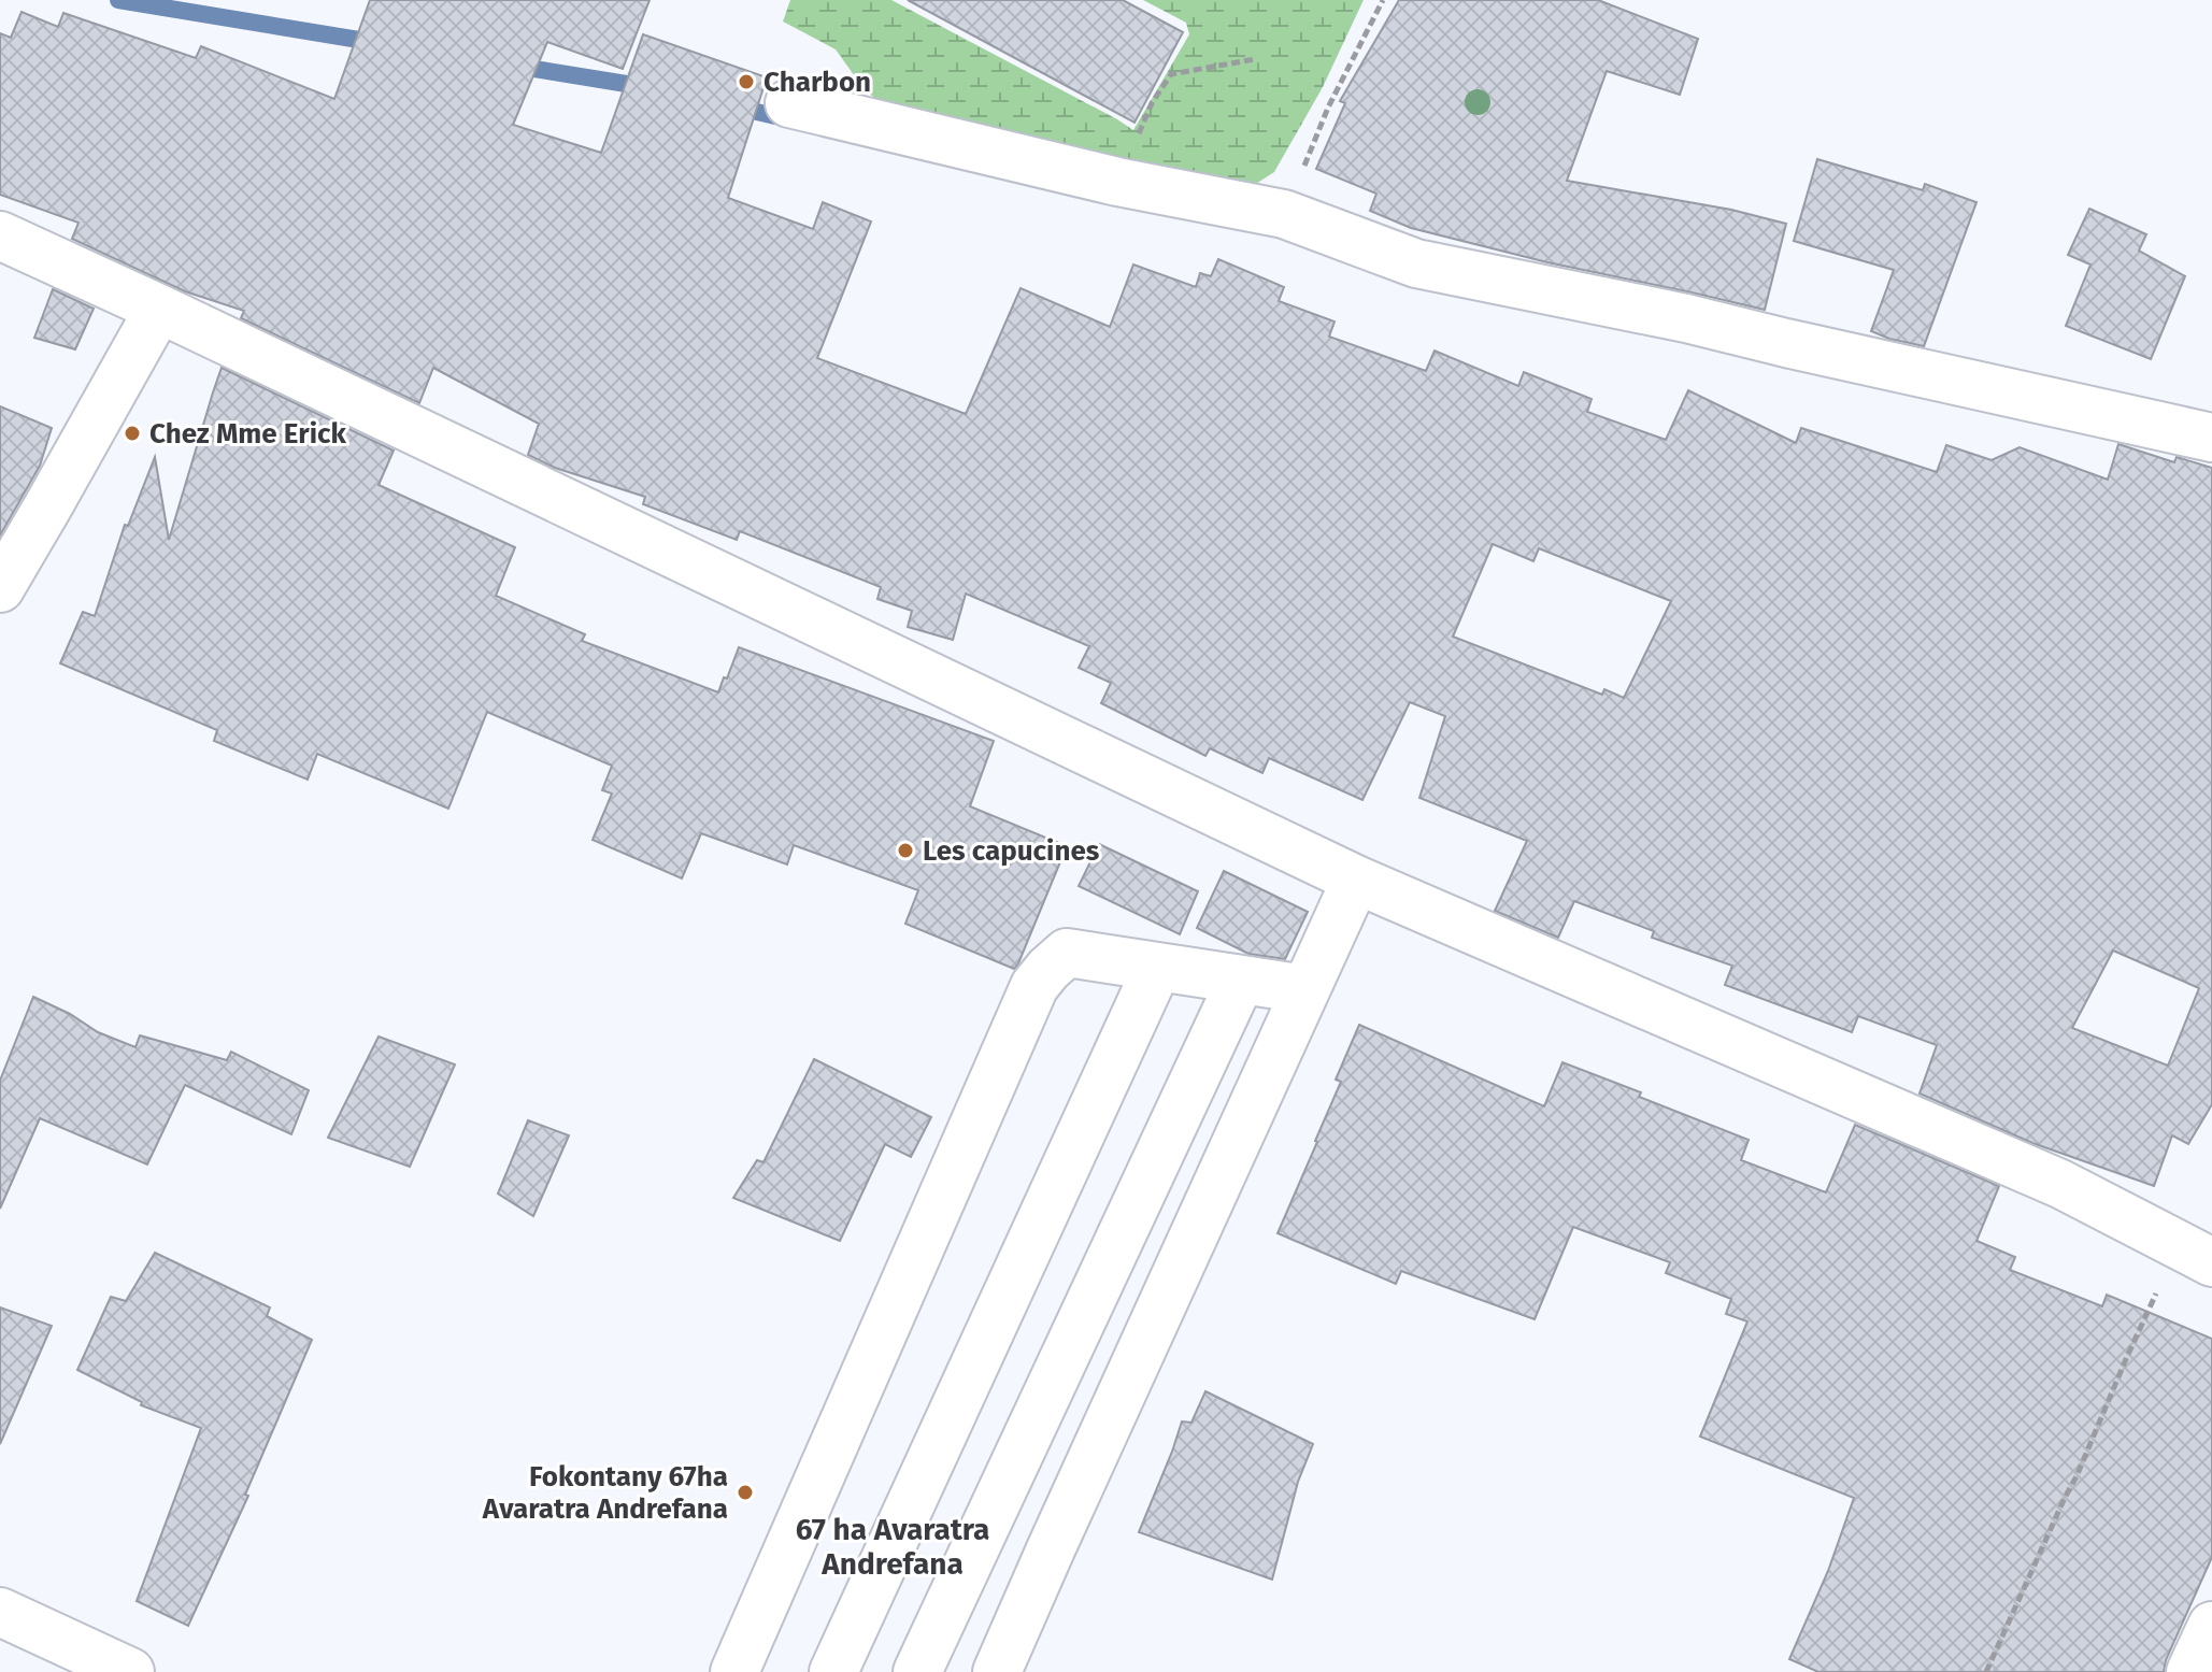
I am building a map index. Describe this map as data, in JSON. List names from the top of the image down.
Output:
{
  "districts": ["67 ha Avaratra Andrefana"],
  "places": [
    "Charbon",
    "Chez Mme Erick",
    "Les capucines",
    "Fokontany 67ha Avaratra Andrefana"
  ]
}
